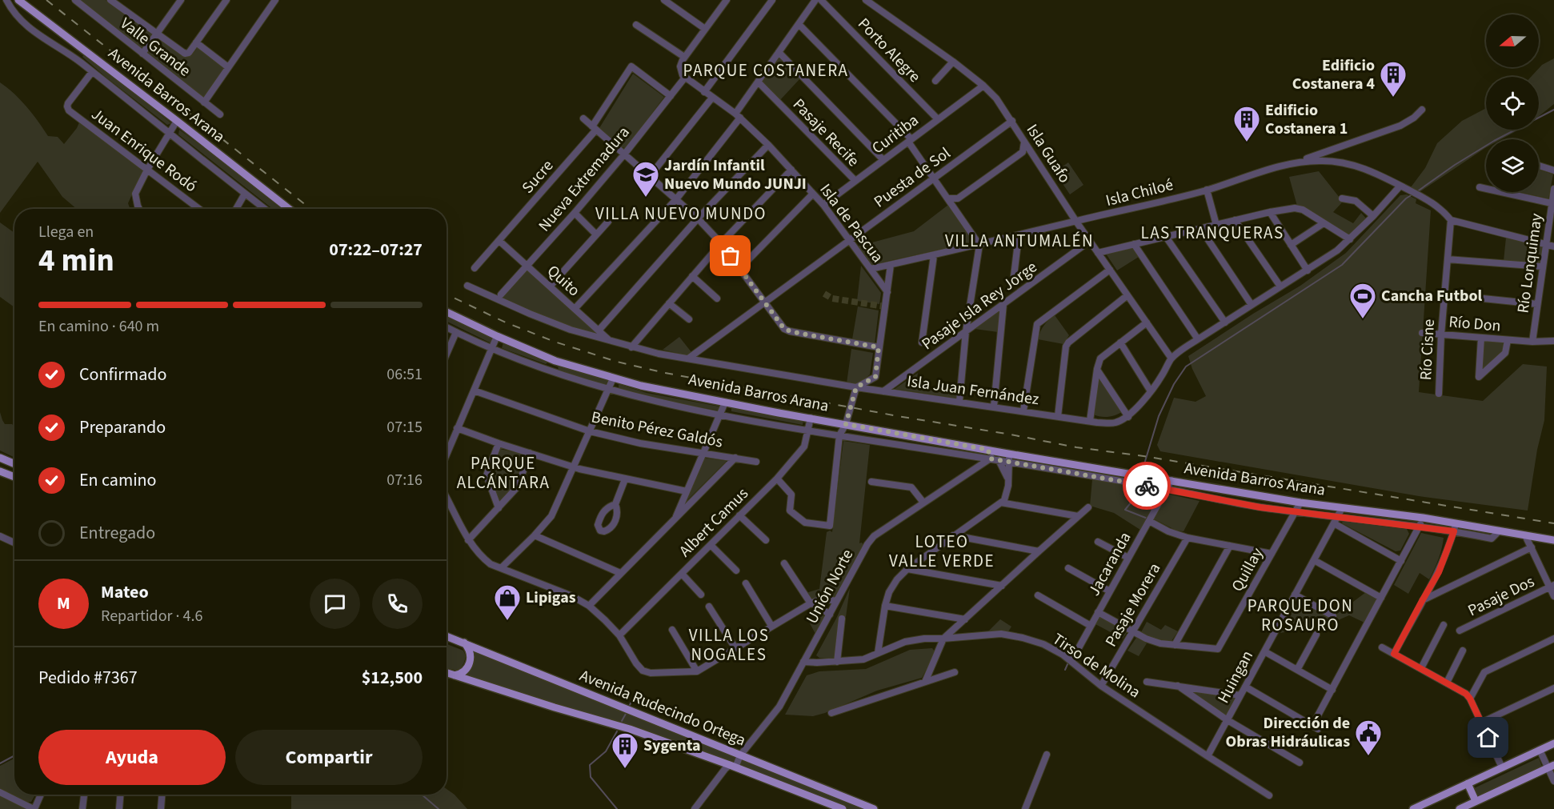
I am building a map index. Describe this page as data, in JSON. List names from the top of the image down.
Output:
{
  "streets": {
    "main road": ["Avenida Barros Arana", "Avenida Rudecindo Ortega"],
    "street": [
      "Valle Grande",
      "Porto Alegre",
      "Pasaje Recife",
      "Curitiba",
      "Juan Enrique Rodó",
      "Isla Guafo",
      "Sucre",
      "Puesta de Sol",
      "Nueva Extremadura",
      "Isla Chiloé",
      "Isla de Pascua",
      "Río Lonquimay",
      "Quito",
      "Pasaje Isla Rey Jorge",
      "Río Don",
      "Río Cisne",
      "Isla Juan Fernández",
      "Benito Pérez Galdós",
      "Albert Camus",
      "Jacaranda",
      "Quillay",
      "Unión Norte",
      "Pasaje Dos",
      "Pasaje Morera",
      "Tirso de Molina",
      "Huingan"
    ]
  },
  "crossings": [
    ["Porto Alegre", "Curitiba"],
    ["Avenida Barros Arana", "Juan Enrique Rodó"],
    ["Avenida Barros Arana", "Albert Camus"],
    ["Avenida Barros Arana", "Jacaranda"],
    ["Avenida Barros Arana", "Quillay"],
    ["Avenida Barros Arana", "Unión Norte"],
    ["Avenida Barros Arana", "Huingan"],
    ["Pasaje Recife", "Curitiba"],
    ["Curitiba", "Isla Guafo"],
    ["Curitiba", "Isla de Pascua"],
    ["Isla Guafo", "Puesta de Sol"],
    ["Isla Guafo", "Isla Chiloé"],
    ["Isla Guafo", "Pasaje Isla Rey Jorge"],
    ["Sucre", "Nueva Extremadura"],
    ["Sucre", "Quito"],
    ["Puesta de Sol", "Isla de Pascua"],
    ["Puesta de Sol", "Isla Juan Fernández"],
    ["Nueva Extremadura", "Isla de Pascua"],
    ["Nueva Extremadura", "Quito"],
    ["Isla Chiloé", "Isla de Pascua"],
    ["Isla Chiloé", "Río Cisne"],
    ["Isla de Pascua", "Isla Juan Fernández"],
    ["Río Lonquimay", "Río Don"],
    ["Quito", "Isla Juan Fernández"],
    ["Pasaje Isla Rey Jorge", "Isla Juan Fernández"],
    ["Río Don", "Río Cisne"],
    ["Jacaranda", "Tirso de Molina"],
    ["Unión Norte", "Tirso de Molina"],
    ["Unión Norte", "Avenida Rudecindo Ortega"],
    ["Pasaje Morera", "Tirso de Molina"],
    ["Tirso de Molina", "Huingan"]
  ],
  "districts": [
    "PARQUE COSTANERA",
    "VILLA NUEVO MUNDO",
    "LAS TRANQUERAS",
    "VILLA ANTUMALÉN",
    "PARQUE ALCÁNTARA",
    "LOTEO VALLE VERDE",
    "PARQUE DON ROSAURO",
    "VILLA LOS NOGALES"
  ],
  "places": {
    "building": ["Edificio Costanera 4", "Edificio Costanera 1", "Sygenta"],
    "school or university": ["Jardín Infantil Nuevo Mundo JUNJI"],
    "sports": ["Cancha Futbol"],
    "shop": ["Lipigas"],
    "public building": ["Dirección de Obras Hidráulicas"]
  },
  "north": "left",
  "page": {
    "heading": ["4 min", "Llega en", "07:22–07:27"],
    "panel": [
      "Mateo",
      "Repartidor · 4.6",
      "Pedido #7367",
      "$12,500"
    ],
    "bar": "En camino · 640 m",
    "list": [
      ["Confirmado", "06:51"],
      ["Preparando", "07:15"],
      ["En camino", "07:16"],
      "Entregado"
    ],
    "round": "M",
    "buttons": ["Ayuda", "Compartir"]
  }
}
